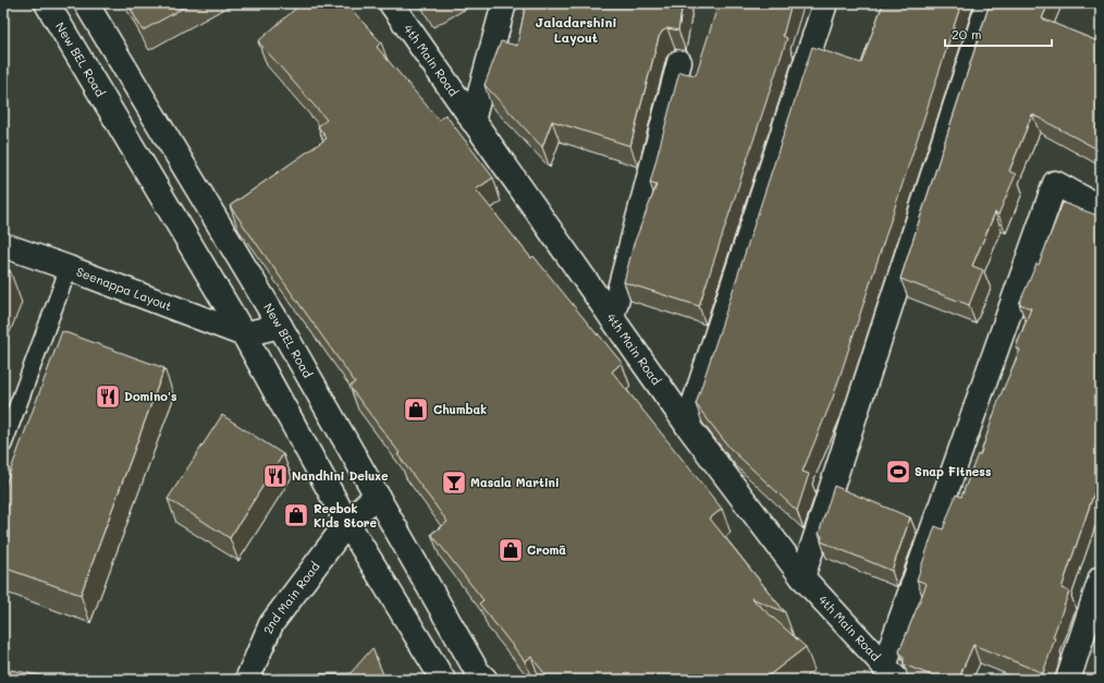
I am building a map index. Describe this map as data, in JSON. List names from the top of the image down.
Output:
{
  "streets": {
    "street": [
      "New BEL Road",
      "4th Main Road",
      "Seenappa Layout",
      "2nd Main Road"
    ]
  },
  "crossings": [
    ["New BEL Road", "Seenappa Layout"],
    ["New BEL Road", "2nd Main Road"]
  ],
  "districts": ["Jaladarshini Layout"],
  "places": {
    "restaurant": ["Domino's", "Nandhini Deluxe"],
    "shop": ["Chumbak", "Reebok Kids Store", "Cromā"],
    "sports": ["Snap Fitness"],
    "bar": ["Masala Martini"]
  },
  "scale_bar": "20 m"
}
